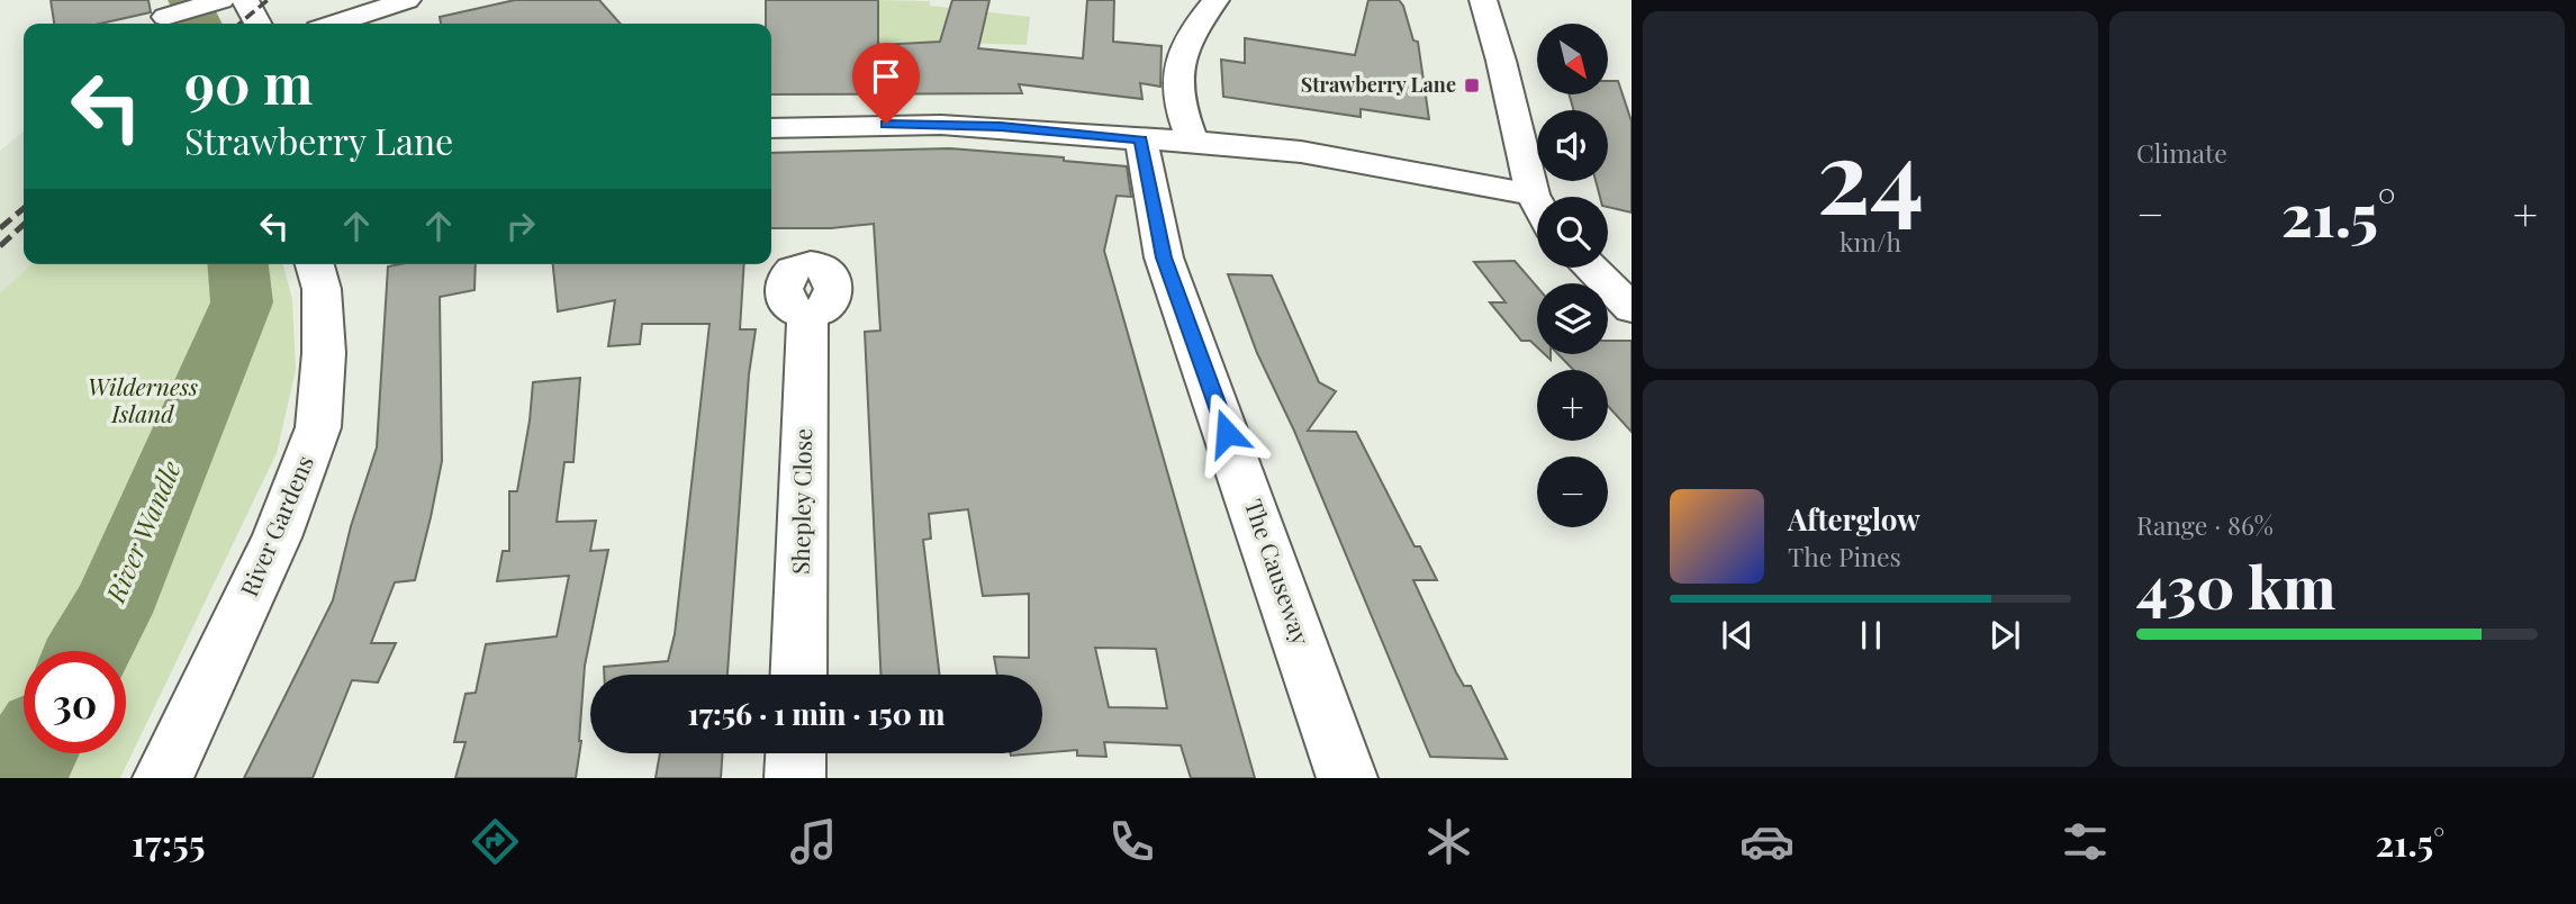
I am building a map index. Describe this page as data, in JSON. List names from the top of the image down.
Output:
{
  "streets": {
    "street": ["Shepley Close", "River Gardens", "The Causeway"]
  },
  "water": ["River Wandle"],
  "parks": ["Wilderness Island"],
  "places": {
    "transit": ["Strawberry Lane"]
  },
  "north": "bottom right",
  "page": {
    "tile": [
      ["24", "km/h"],
      "Climate",
      ["Range · 86%", "430 km"]
    ],
    "map_buttons": ["+", "−"],
    "turn": ["90 m", "Strawberry Lane"],
    "heat": ["−", "21.5°", "+"],
    "song": ["Afterglow", "The Pines"],
    "limit": "30",
    "trip": "17:56 · 1 min · 150 m",
    "tabs": ["17:55", "21.5°"]
  }
}
